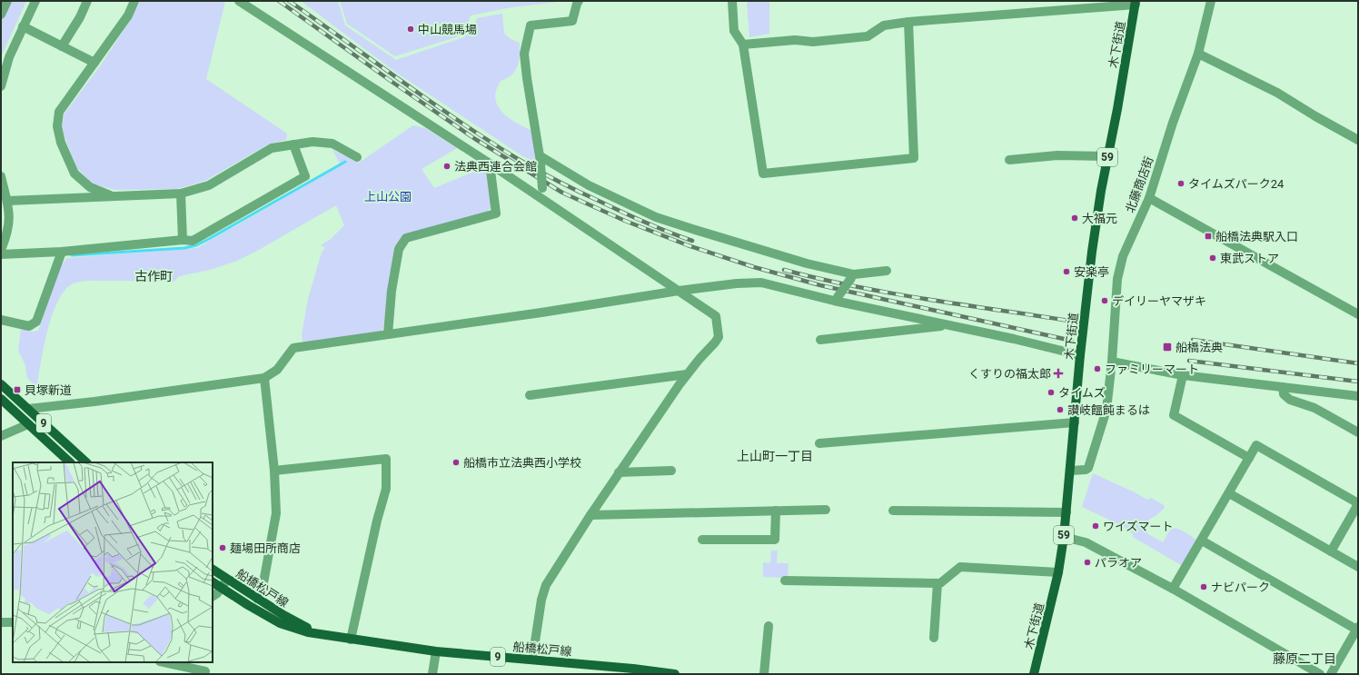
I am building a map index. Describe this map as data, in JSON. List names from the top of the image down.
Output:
{
  "streets": {
    "main road": [
      "木下街道",
      "59",
      "9",
      "船橋松戸線"
    ],
    "street": ["北藤商店街"]
  },
  "crossings": [
    ["木下街道", "北藤商店街"]
  ],
  "districts": ["古作町", "上山町一丁目", "藤原二丁目"],
  "parks": ["上山公園"],
  "places": {
    "other": [
      "中山競馬場",
      "法典西連合会館",
      "タイムズパーク24",
      "大福元",
      "東武ストア",
      "安楽亭",
      "デイリーヤマザキ",
      "ファミリーマート",
      "タイムズ",
      "讃岐饂飩まるは",
      "船橋市立法典西小学校",
      "ワイズマート",
      "麺場田所商店",
      "パラオア",
      "ナビパーク"
    ],
    "transit": ["船橋法典駅入口", "船橋法典", "貝塚新道"],
    "health": ["くすりの福太郎"]
  }
}
